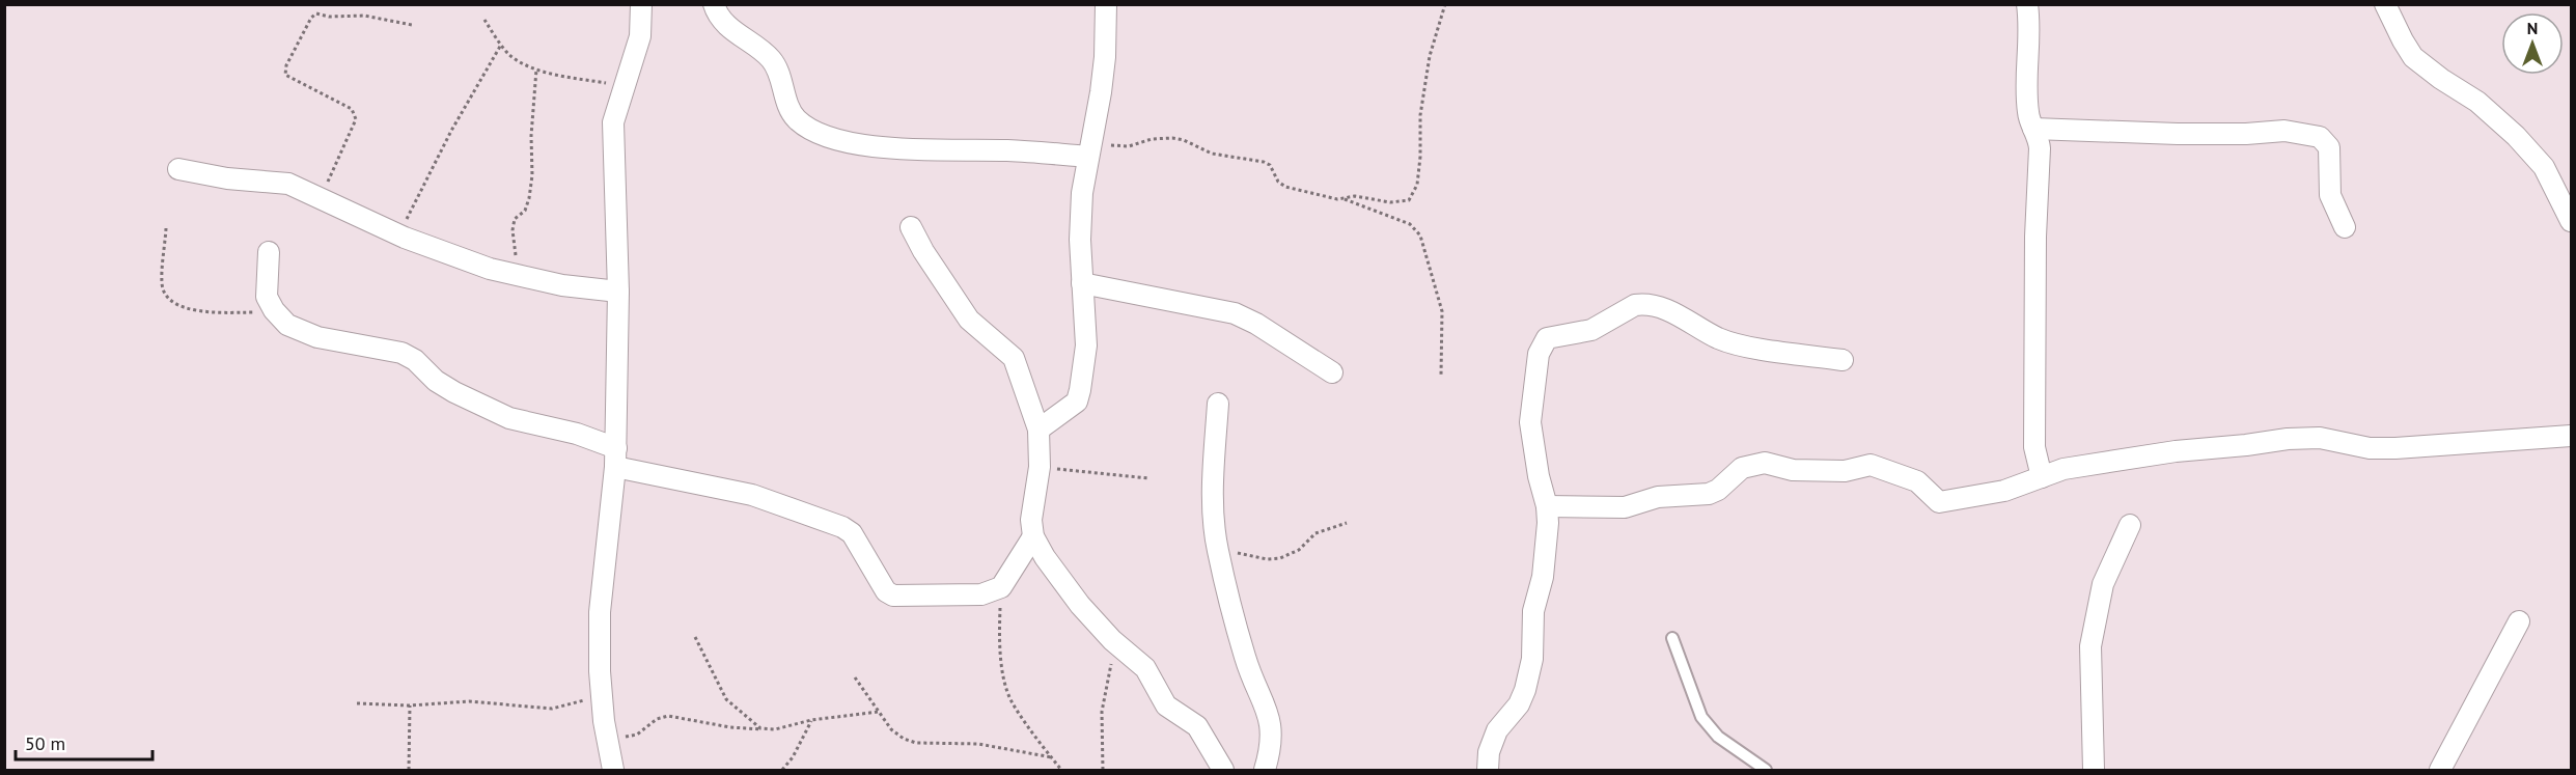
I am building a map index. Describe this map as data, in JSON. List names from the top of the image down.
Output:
{
  "scale_bar": "50 m",
  "north": "top"
}
